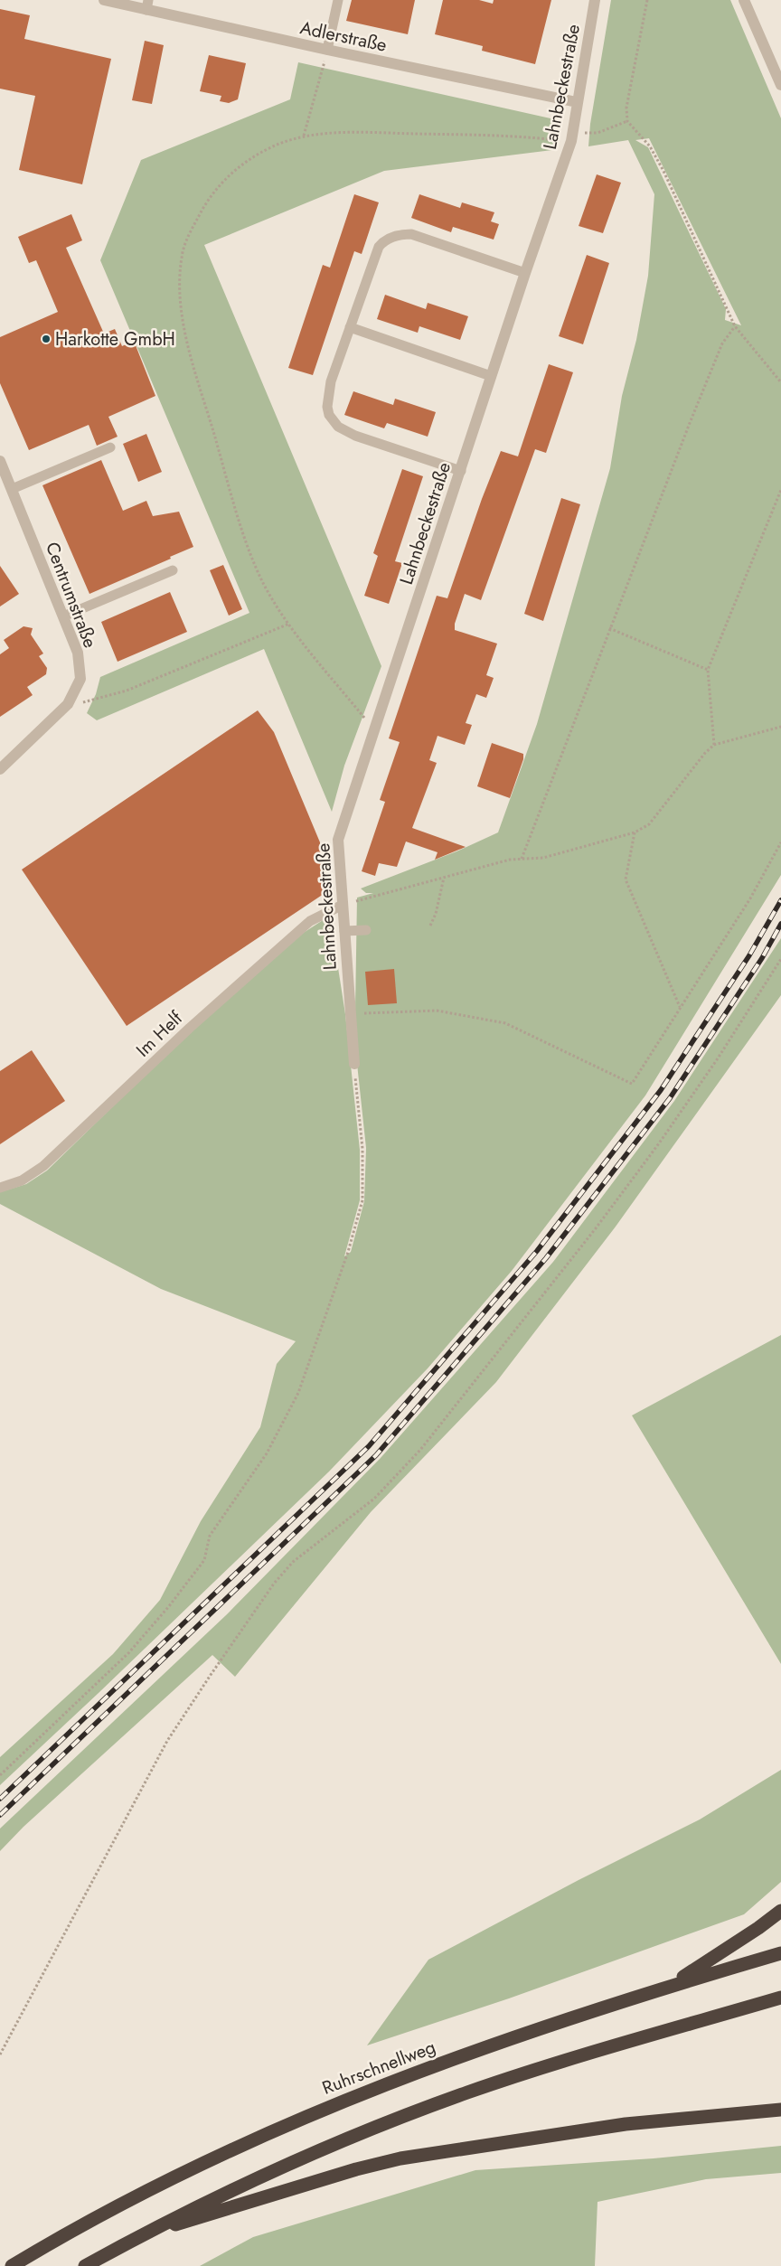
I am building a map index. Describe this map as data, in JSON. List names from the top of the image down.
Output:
{
  "streets": {
    "highway": ["Ruhrschnellweg"],
    "street": ["Adlerstraße", "Lahnbeckestraße", "Centrumstraße"],
    "lane": ["Im Helf"]
  },
  "crossings": [
    ["Adlerstraße", "Lahnbeckestraße"],
    ["Lahnbeckestraße", "Im Helf"]
  ],
  "places": ["Harkotte GmbH"]
}
